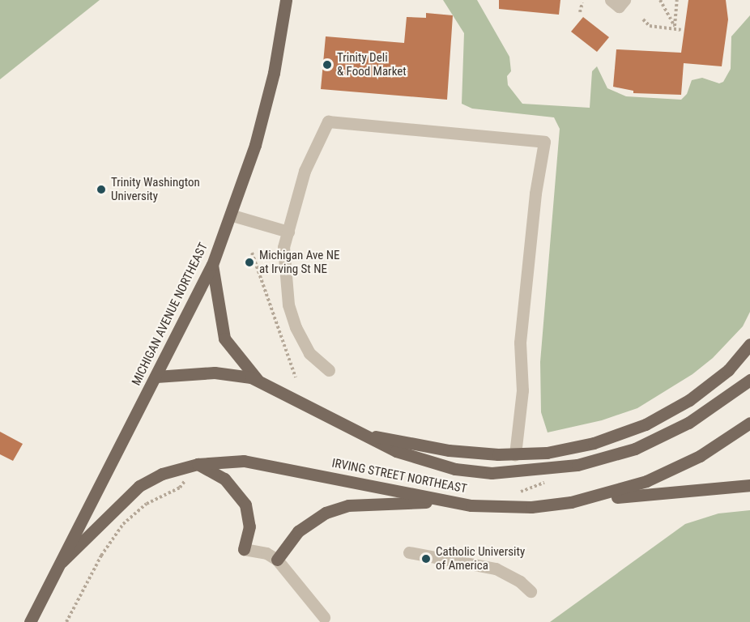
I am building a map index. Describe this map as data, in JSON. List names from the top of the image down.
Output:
{
  "streets": {
    "main road": ["MICHIGAN AVENUE NORTHEAST", "IRVING STREET NORTHEAST"]
  },
  "crossings": [
    ["MICHIGAN AVENUE NORTHEAST", "IRVING STREET NORTHEAST"]
  ],
  "places": [
    "Trinity Deli & Food Market",
    "Trinity Washington University",
    "Michigan Ave NE at Irving St NE",
    "Catholic University of America"
  ]
}
